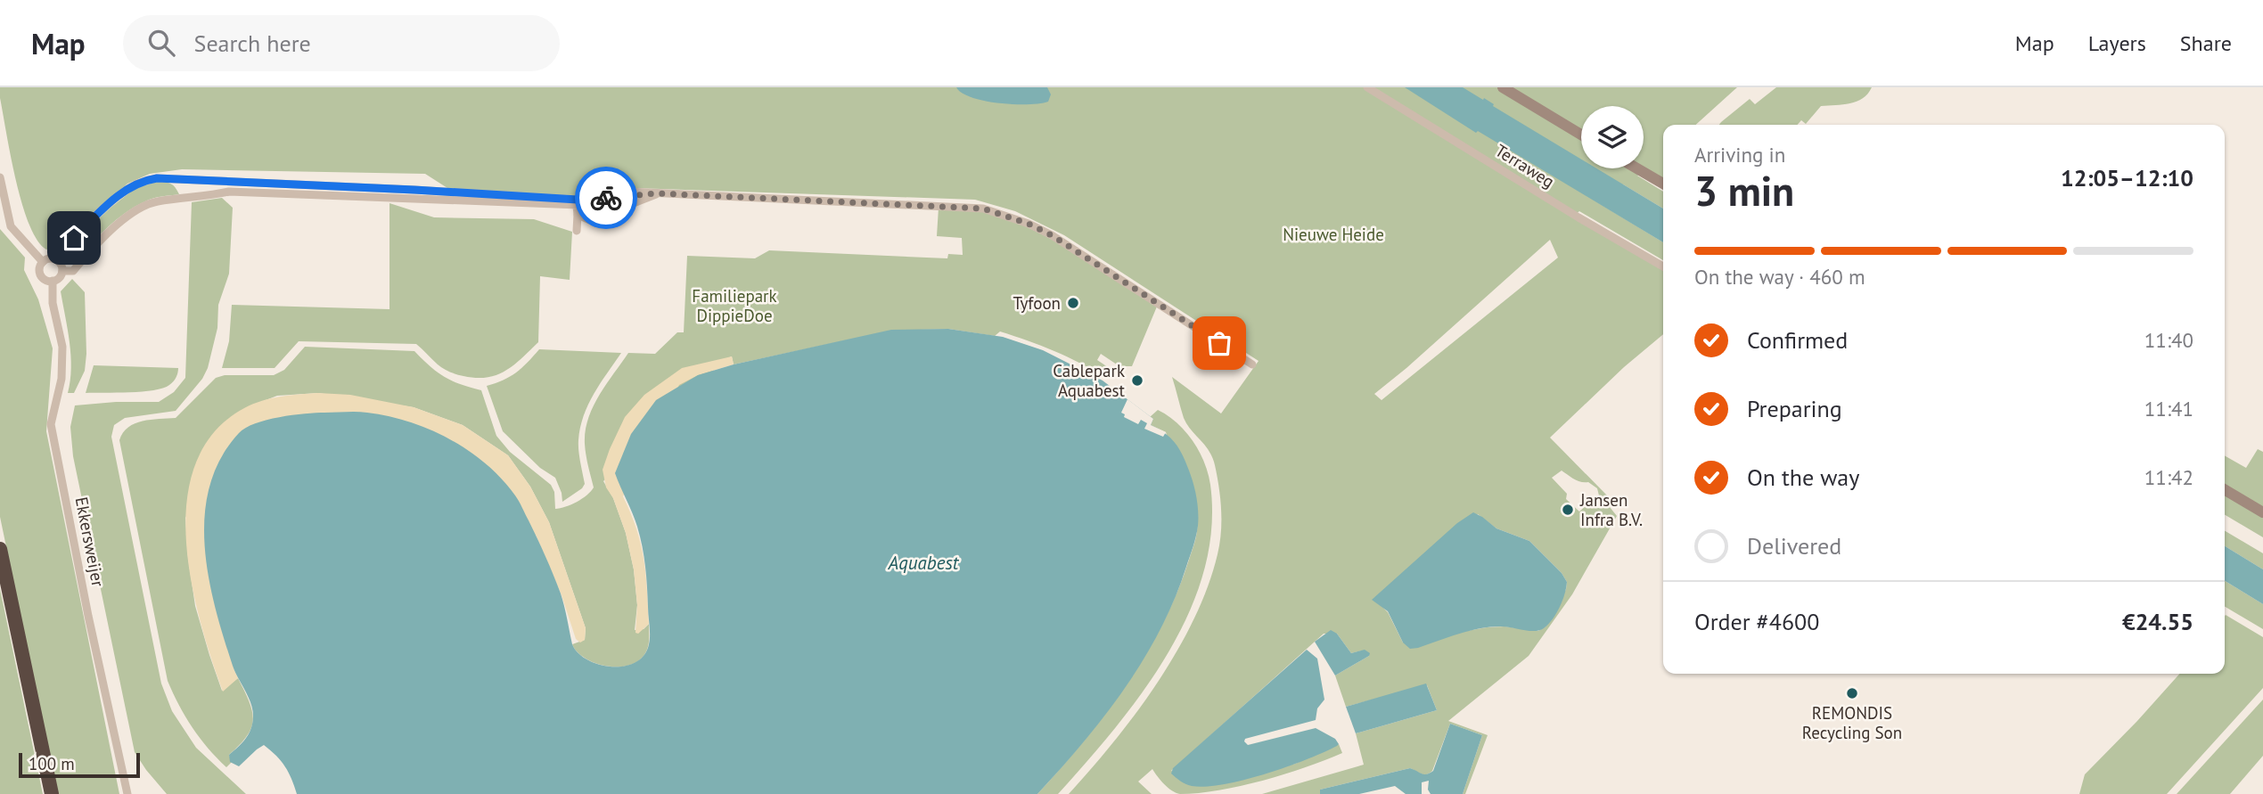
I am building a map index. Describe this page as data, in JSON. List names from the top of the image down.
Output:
{
  "streets": {
    "street": ["Terraweg", "Ekkersweijer"]
  },
  "water": ["Aquabest"],
  "parks": ["Nieuwe Heide", "Familiepark DippieDoe"],
  "places": [
    "Tyfoon",
    "Cablepark Aquabest",
    "Jansen Infra B.V.",
    "REMONDIS Recycling Son"
  ],
  "scale_bar": "100 m",
  "page": {
    "header": "Map",
    "search": "Search here",
    "nav": ["Map", "Layers", "Share"],
    "heading": ["3 min", "Arriving in", "12:05–12:10"],
    "panel": ["Order #4600", "€24.55"],
    "bar": "On the way · 460 m",
    "list": [
      ["Confirmed", "11:40"],
      ["Preparing", "11:41"],
      ["On the way", "11:42"],
      "Delivered"
    ],
    "scale": "100 m"
  }
}
